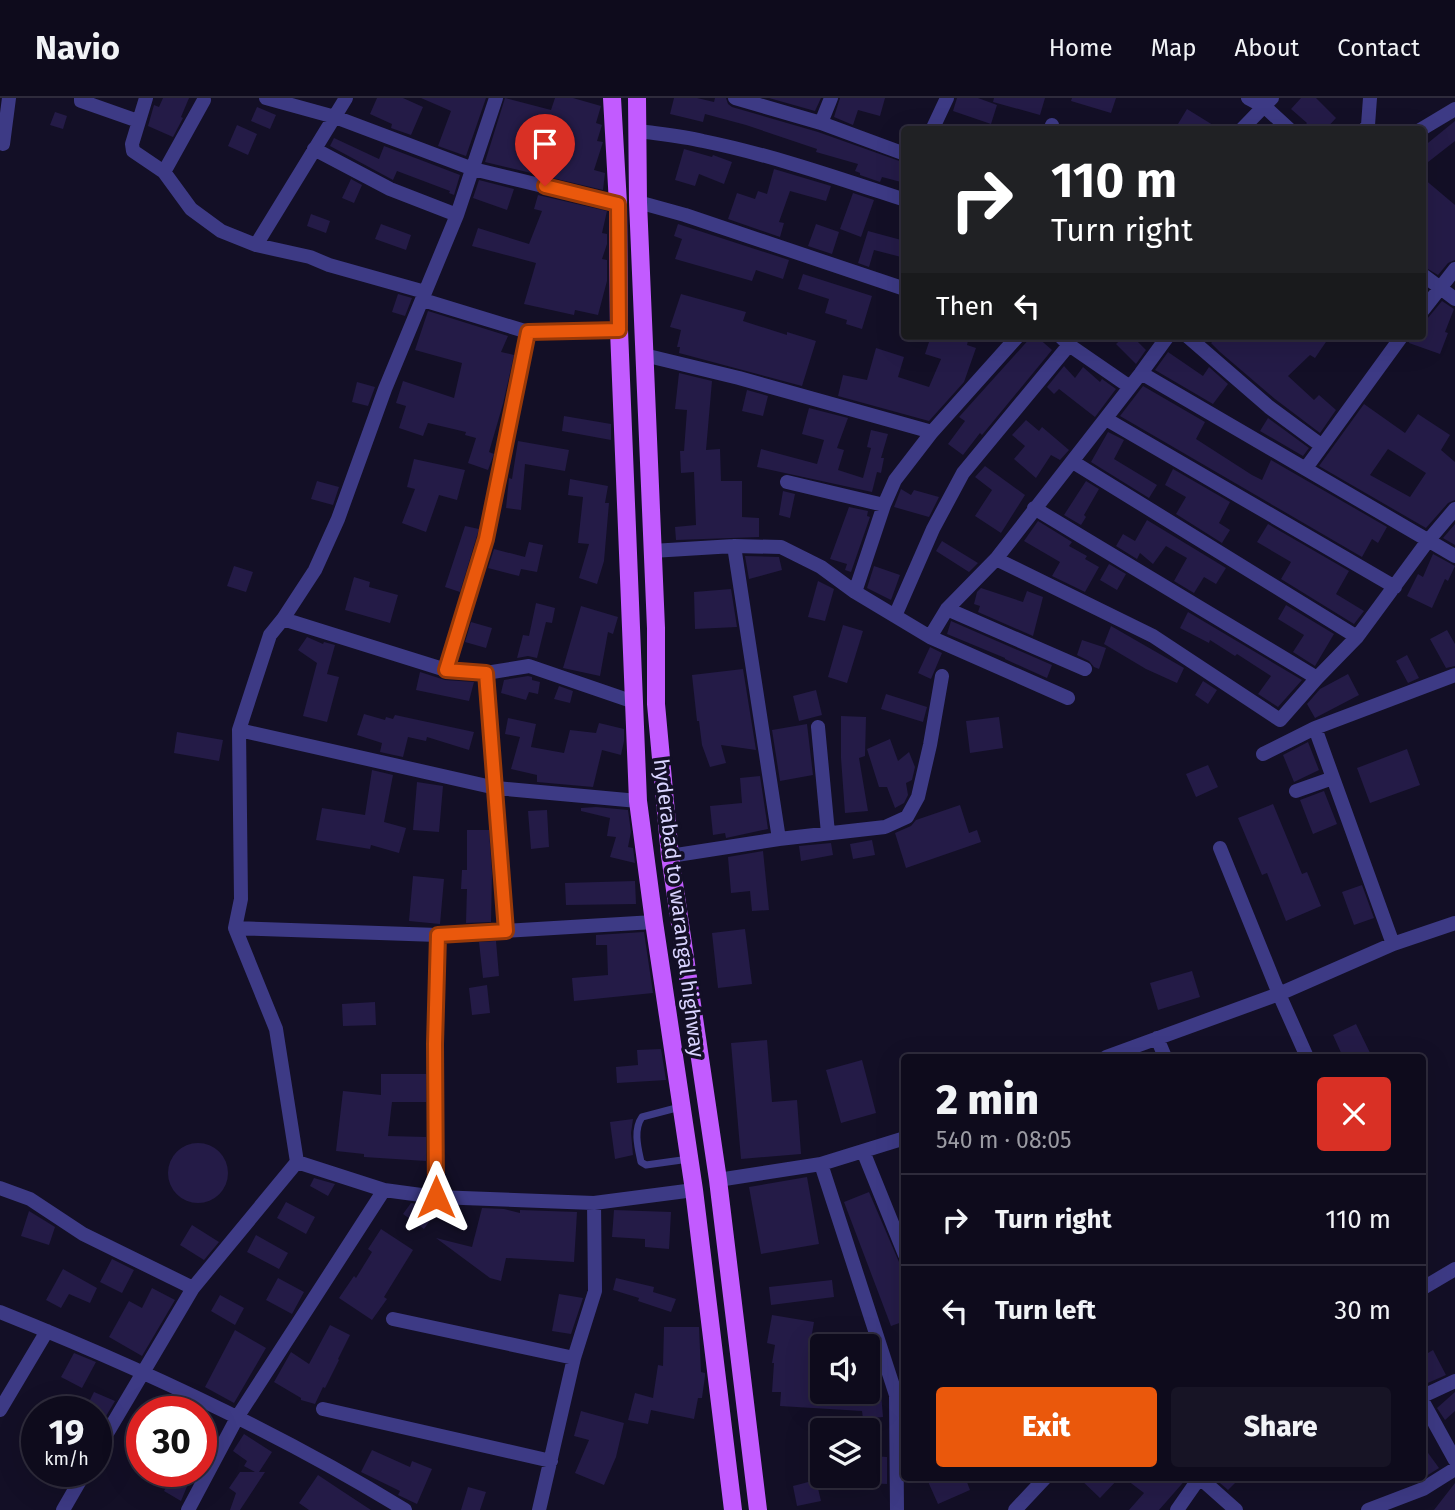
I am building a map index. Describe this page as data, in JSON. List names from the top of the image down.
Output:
{
  "streets": {
    "main road": ["hyderabad to warangal highway"]
  },
  "page": {
    "header": "Navio",
    "nav": [
      "Home",
      "Map",
      "About",
      "Contact"
    ],
    "turn": ["110 m", "Turn right"],
    "then": "Then",
    "heading": ["2 min", "540 m · 08:05"],
    "list": [
      {
        "name": "Turn right",
        "value": "110 m"
      },
      {
        "name": "Turn left",
        "value": "30 m"
      }
    ],
    "buttons": ["Exit", "Share"],
    "speed": "19 km/h",
    "limit": "30"
  }
}
